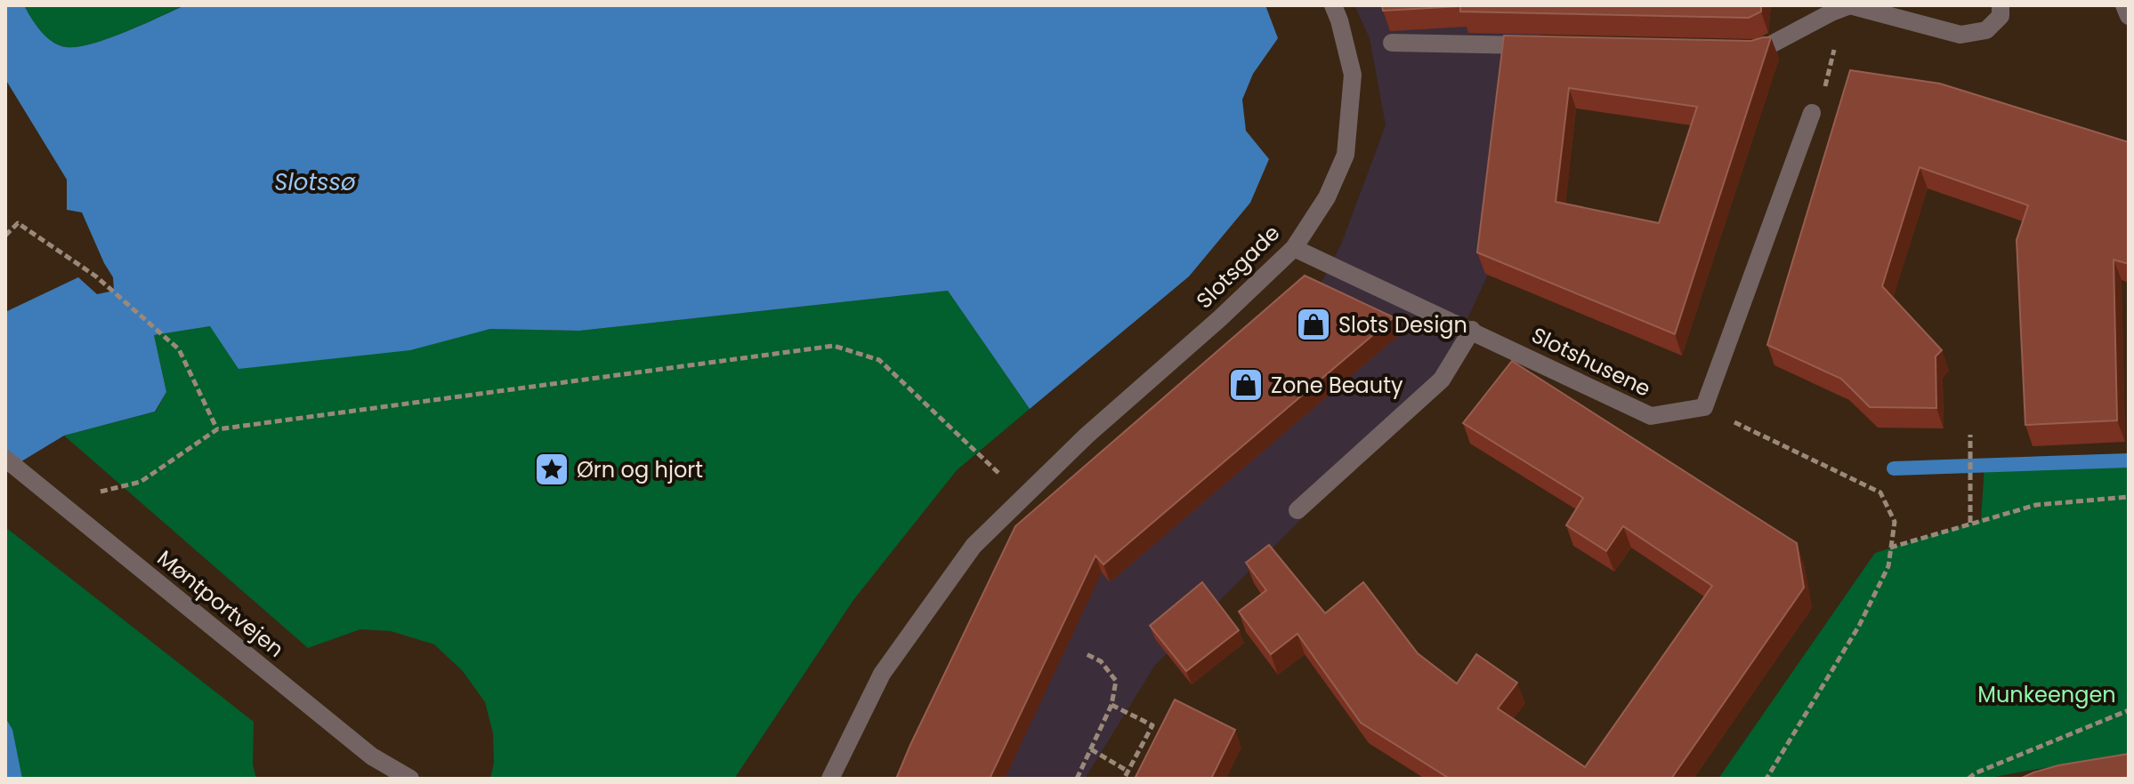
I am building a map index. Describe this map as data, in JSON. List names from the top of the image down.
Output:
{
  "streets": {
    "street": ["Slotsgade", "Slotshusene", "Møntportvejen"]
  },
  "crossings": [
    ["Slotsgade", "Slotshusene"]
  ],
  "water": ["Slotssø"],
  "parks": ["Munkeengen"],
  "places": {
    "shop": ["Slots Design", "Zone Beauty"],
    "place": ["Ørn og hjort"]
  }
}
